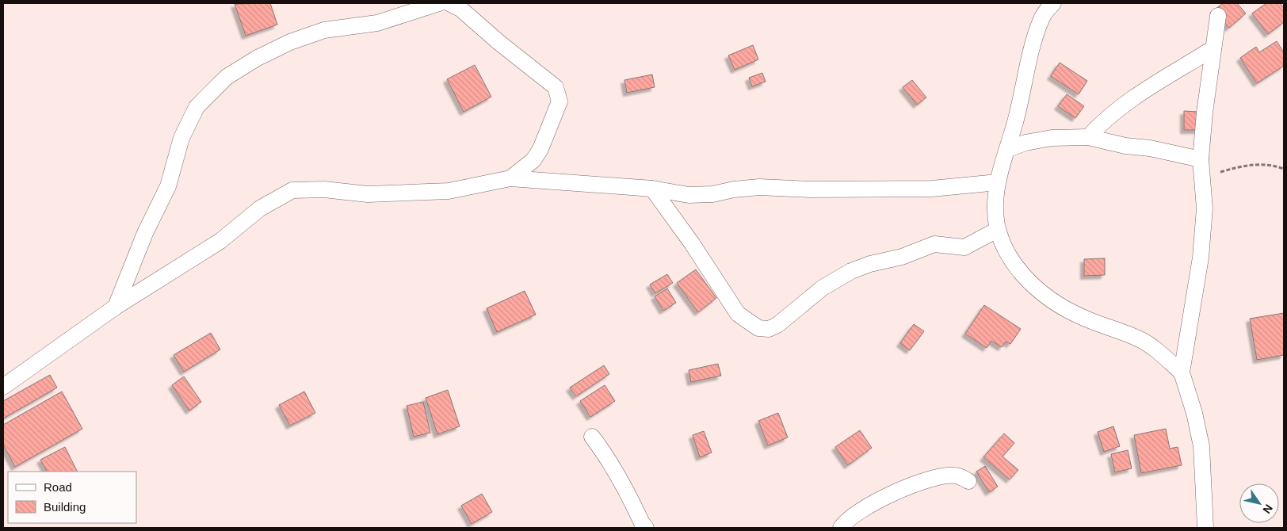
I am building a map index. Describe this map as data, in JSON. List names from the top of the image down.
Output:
{
  "legend": ["Road", "Building"],
  "north": "bottom right"
}
